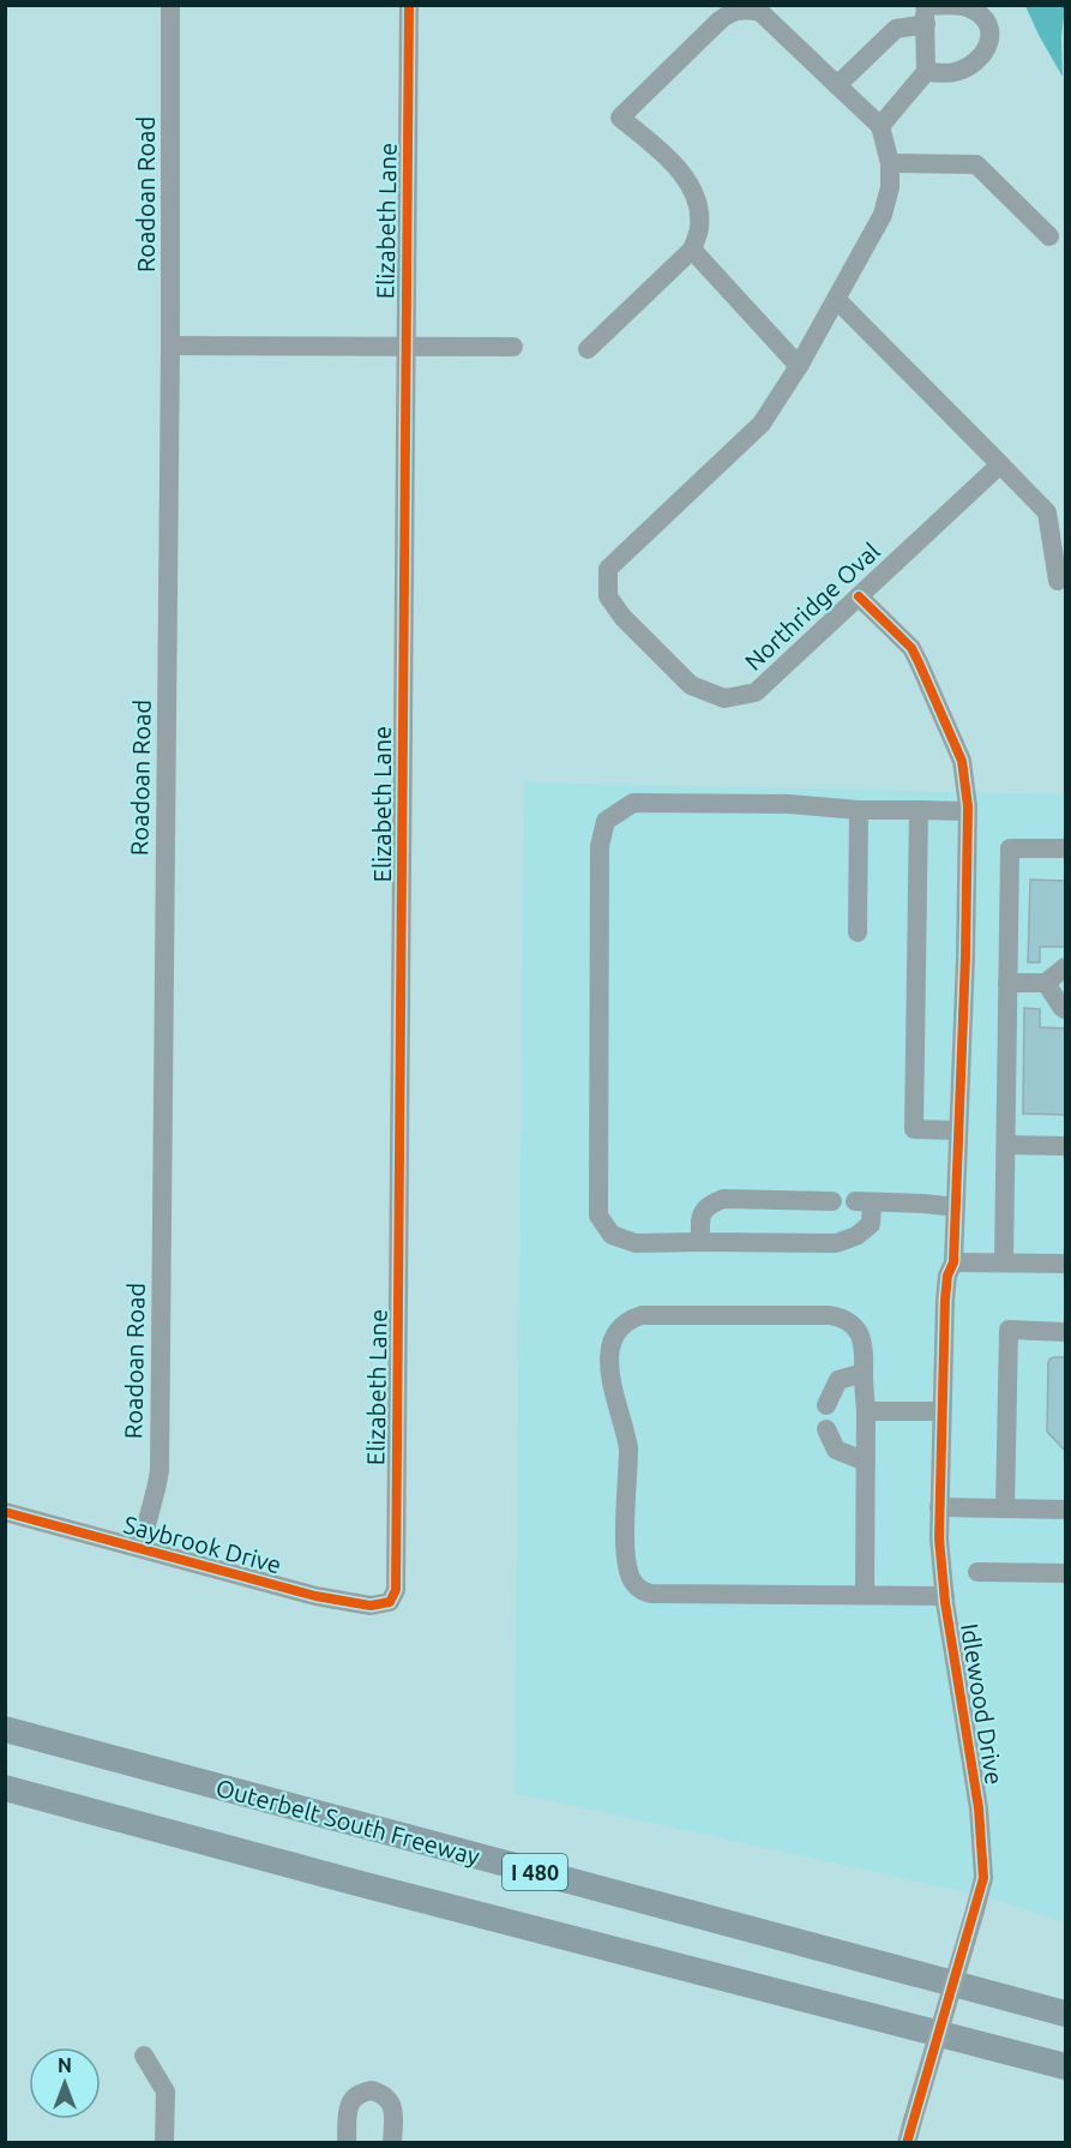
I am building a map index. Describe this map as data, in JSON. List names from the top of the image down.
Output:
{
  "streets": {
    "highway": ["Outerbelt South Freeway", "I 480"],
    "street": [
      "Roadoan Road",
      "Elizabeth Lane",
      "Northridge Oval",
      "Saybrook Drive",
      "Idlewood Drive"
    ]
  },
  "crossings": [
    ["Roadoan Road", "Saybrook Drive"],
    ["Elizabeth Lane", "Saybrook Drive"],
    ["Northridge Oval", "Idlewood Drive"]
  ],
  "north": "top"
}
